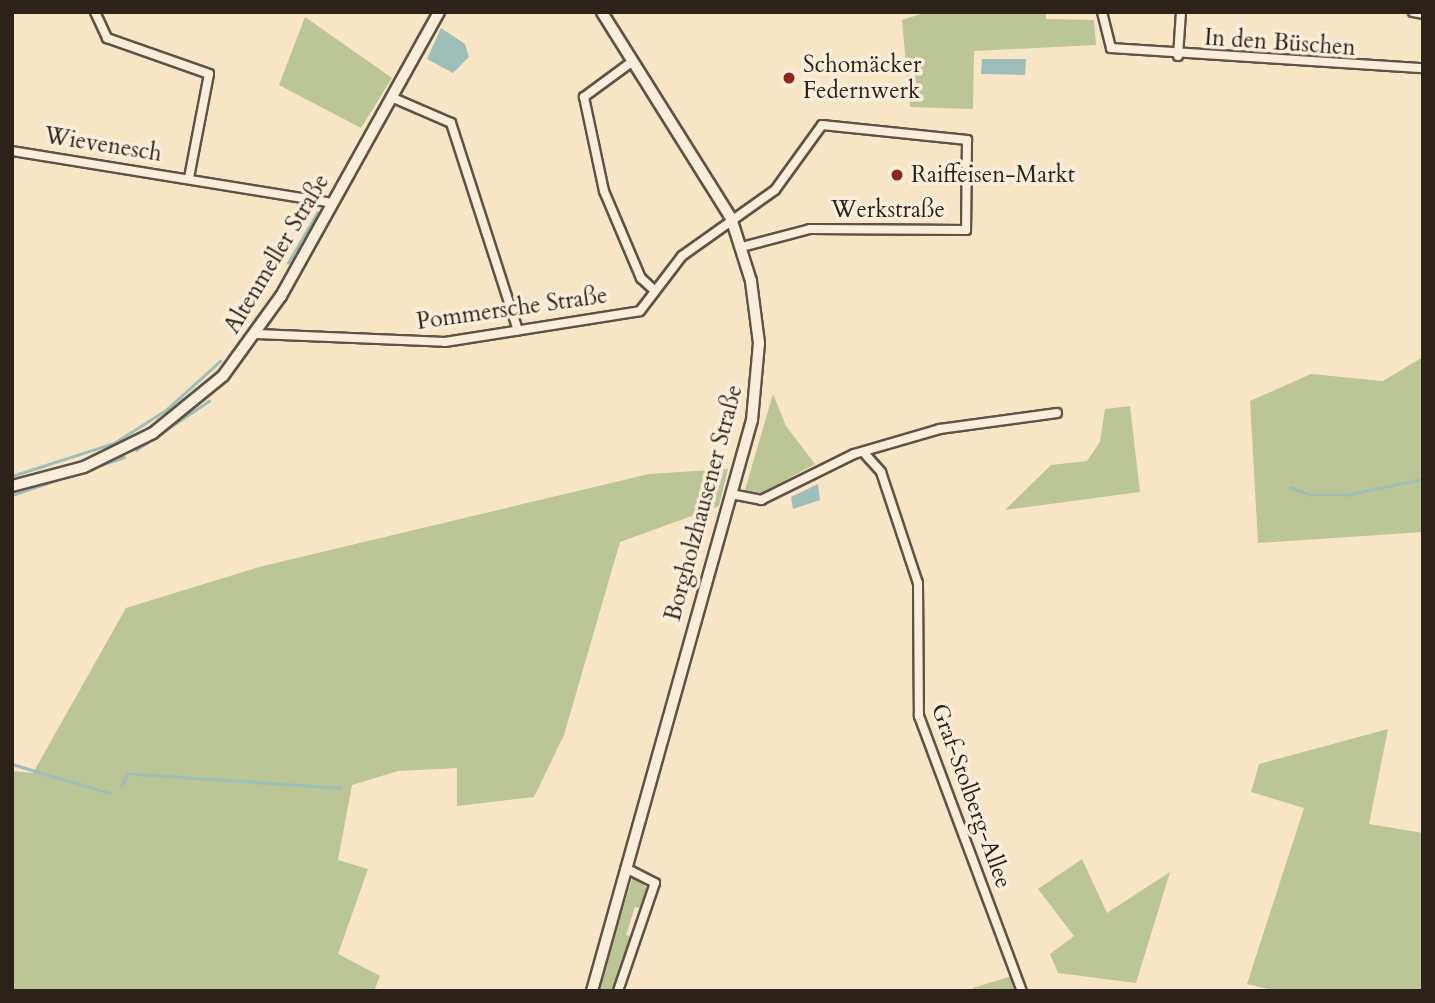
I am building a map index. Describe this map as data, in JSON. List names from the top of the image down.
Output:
{
  "streets": {
    "main road": ["Altenmeller Straße", "Borgholzhausener Straße"],
    "street": [
      "In den Büschen",
      "Wievenesch",
      "Werkstraße",
      "Pommersche Straße",
      "Graf-Stolberg-Allee"
    ]
  },
  "crossings": [
    ["Wievenesch", "Altenmeller Straße"],
    ["Werkstraße", "Pommersche Straße"],
    ["Werkstraße", "Borgholzhausener Straße"],
    ["Altenmeller Straße", "Pommersche Straße"],
    ["Pommersche Straße", "Borgholzhausener Straße"]
  ],
  "places": ["Schomäcker Federnwerk", "Raiffeisen-Markt"]
}
